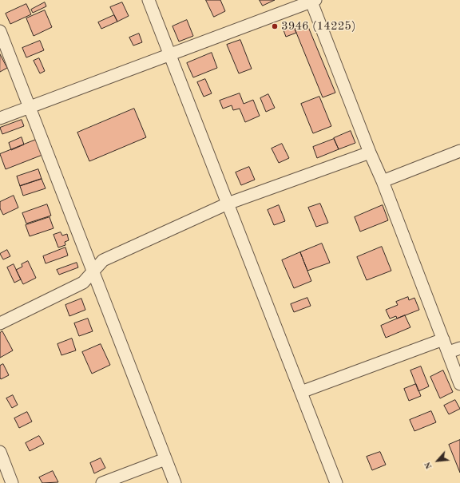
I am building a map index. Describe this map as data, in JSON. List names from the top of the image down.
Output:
{
  "places": ["3946 (14225)"],
  "north": "bottom left"
}
